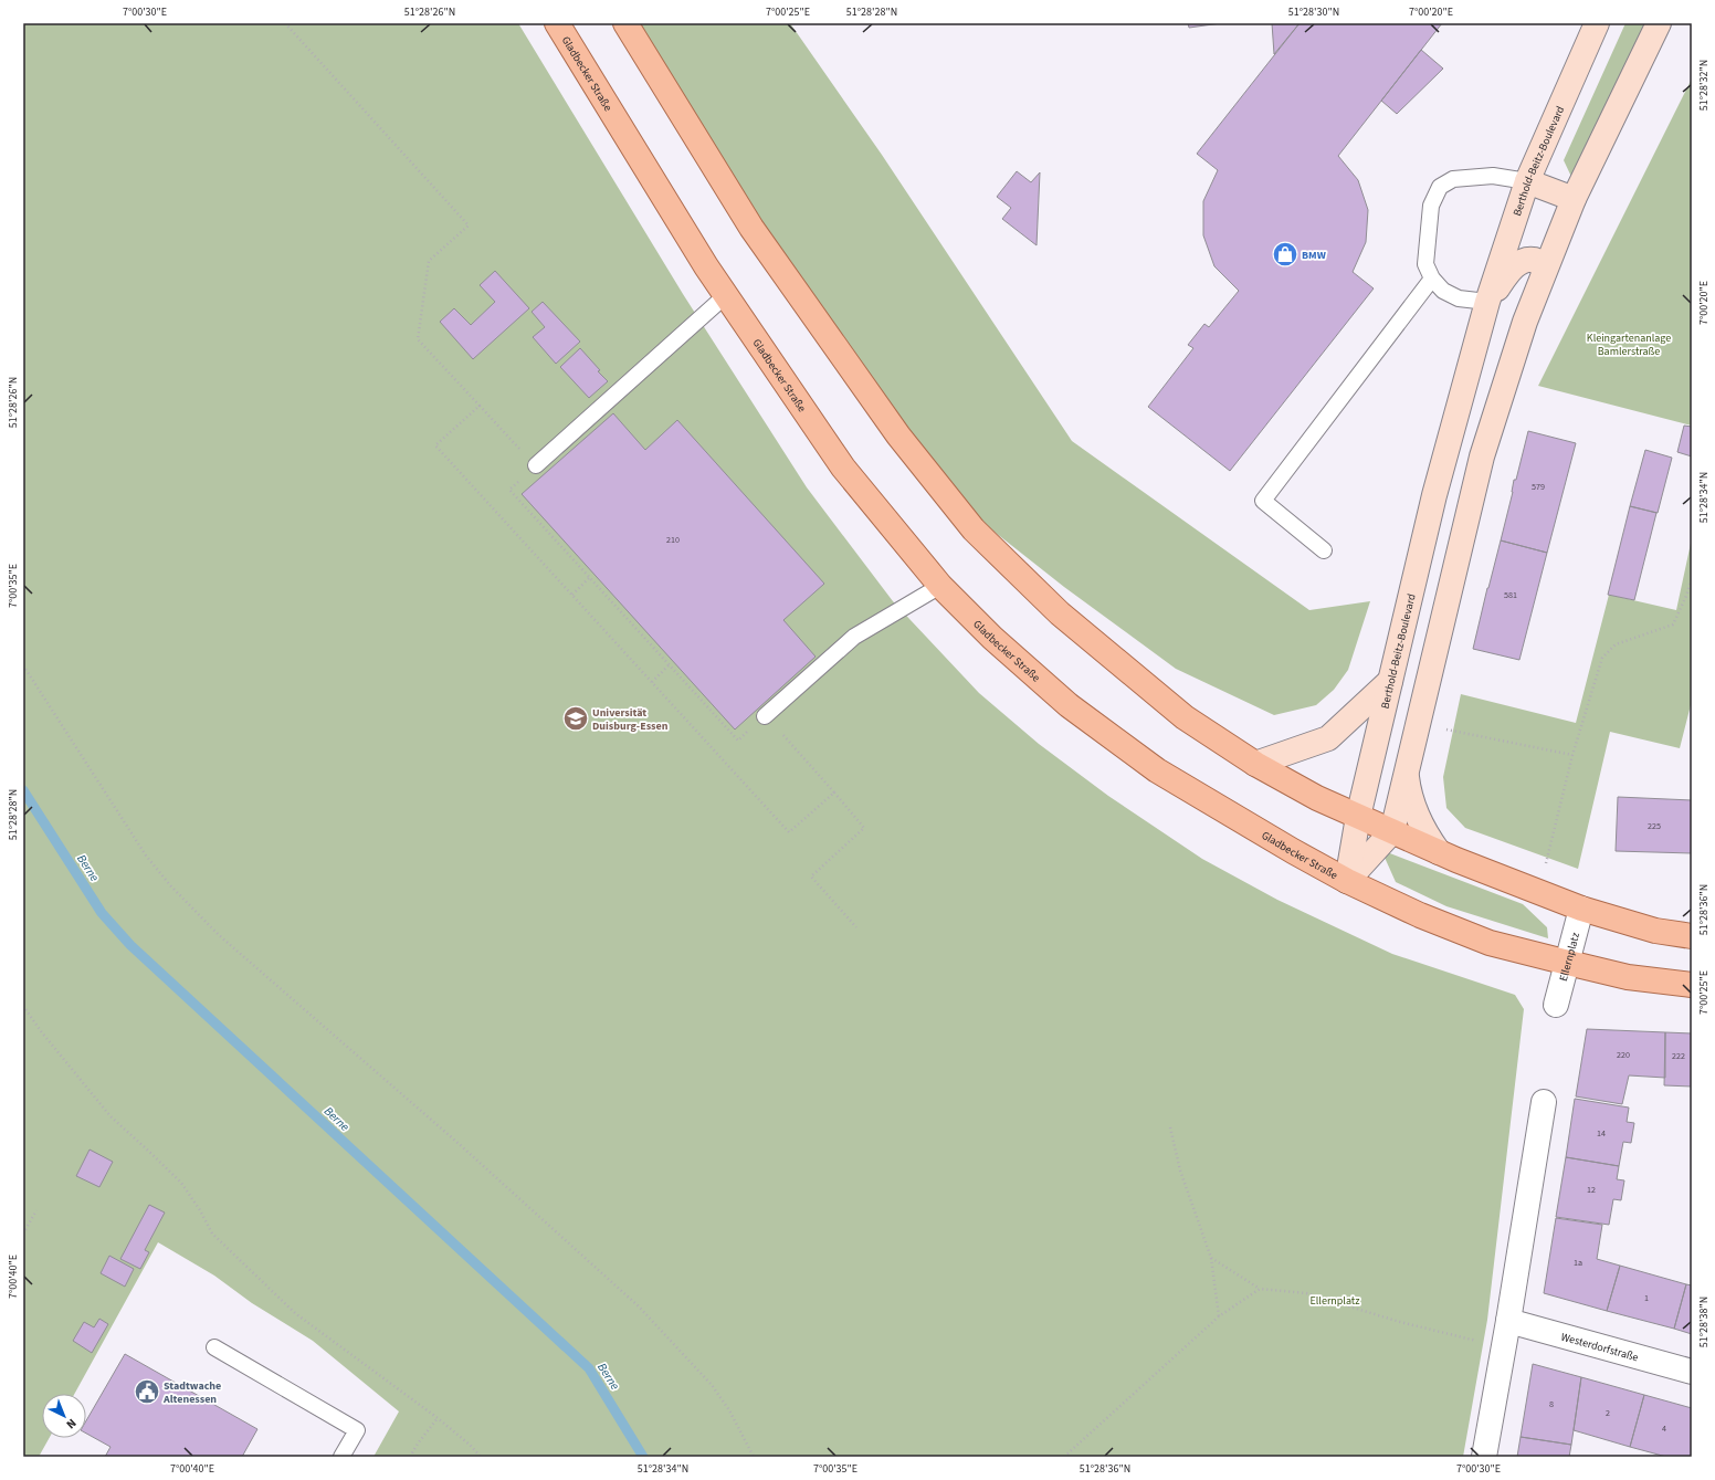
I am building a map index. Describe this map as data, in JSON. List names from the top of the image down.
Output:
{
  "streets": {
    "main road": ["Gladbecker Straße", "Berthold-Beitz-Boulevard"],
    "street": ["Ellernplatz", "Westerdorfstraße"]
  },
  "crossings": [
    ["Gladbecker Straße", "Berthold-Beitz-Boulevard"],
    ["Gladbecker Straße", "Ellernplatz"]
  ],
  "water": ["Berne"],
  "parks": ["Kleingartenanlage Bamlerstraße", "Ellernplatz"],
  "places": {
    "shop": ["BMW"],
    "school or university": ["Universität Duisburg-Essen"],
    "public building": ["Stadtwache Altenessen"]
  },
  "house_numbers": [
    "579",
    "210",
    "581",
    "225",
    "220",
    "222",
    "14",
    "12",
    "1a",
    "1",
    "8",
    "2",
    "4"
  ],
  "north": "bottom right",
  "coordinates": [
    "7°00'30\"E",
    "51°28'26\"N",
    "7°00'25\"E",
    "51°28'28\"N",
    "51°28'30\"N",
    "7°00'20\"E",
    "51°28'32\"N",
    "51°28'34\"N",
    "7°00'35\"E",
    "51°28'36\"N",
    "7°00'40\"E",
    "51°28'38\"N"
  ]
}
